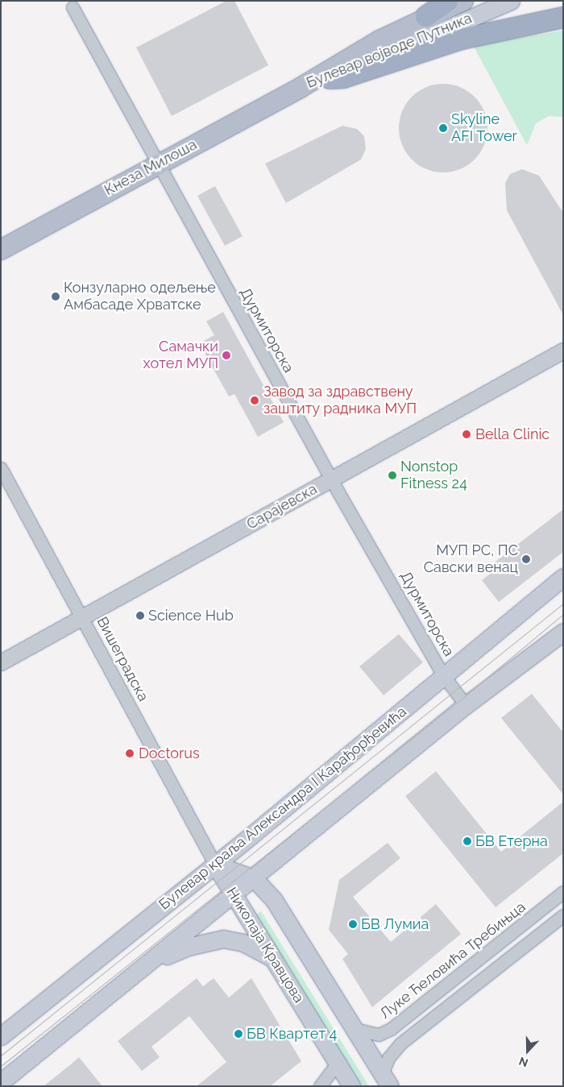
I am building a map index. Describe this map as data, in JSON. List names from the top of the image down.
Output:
{
  "streets": {
    "main road": [
      "Булевар војводе Путника",
      "Кнеза Милоша",
      "Булевар краља Александра I Карађорђевића",
      "Николаја Кравцова"
    ],
    "street": [
      "Дурмиторска",
      "Сарајевска",
      "Вишеградска",
      "Луке Ћеловића Требињца"
    ]
  },
  "crossings": [
    ["Булевар војводе Путника", "Кнеза Милоша"],
    ["Кнеза Милоша", "Дурмиторска"],
    ["Дурмиторска", "Сарајевска"],
    ["Дурмиторска", "Булевар краља Александра I Карађорђевића"],
    ["Сарајевска", "Вишеградска"],
    ["Вишеградска", "Булевар краља Александра I Карађорђевића"],
    ["Вишеградска", "Николаја Кравцова"],
    ["Булевар краља Александра I Карађорђевића", "Николаја Кравцова"],
    ["Николаја Кравцова", "Луке Ћеловића Требињца"]
  ],
  "places": [
    "Skyline AFI Tower",
    "Конзуларно одељење Амбасаде Хрватске",
    "Самачки хотел МУП",
    "Завод за здравствену заштиту радника МУП",
    "Bella Clinic",
    "Nonstop Fitness 24",
    "МУП РС, ПС Савски венац",
    "Science Hub",
    "Doctorus",
    "БВ Етерна",
    "БВ Лумиа",
    "БВ Квартет 4"
  ],
  "north": "bottom"
}
